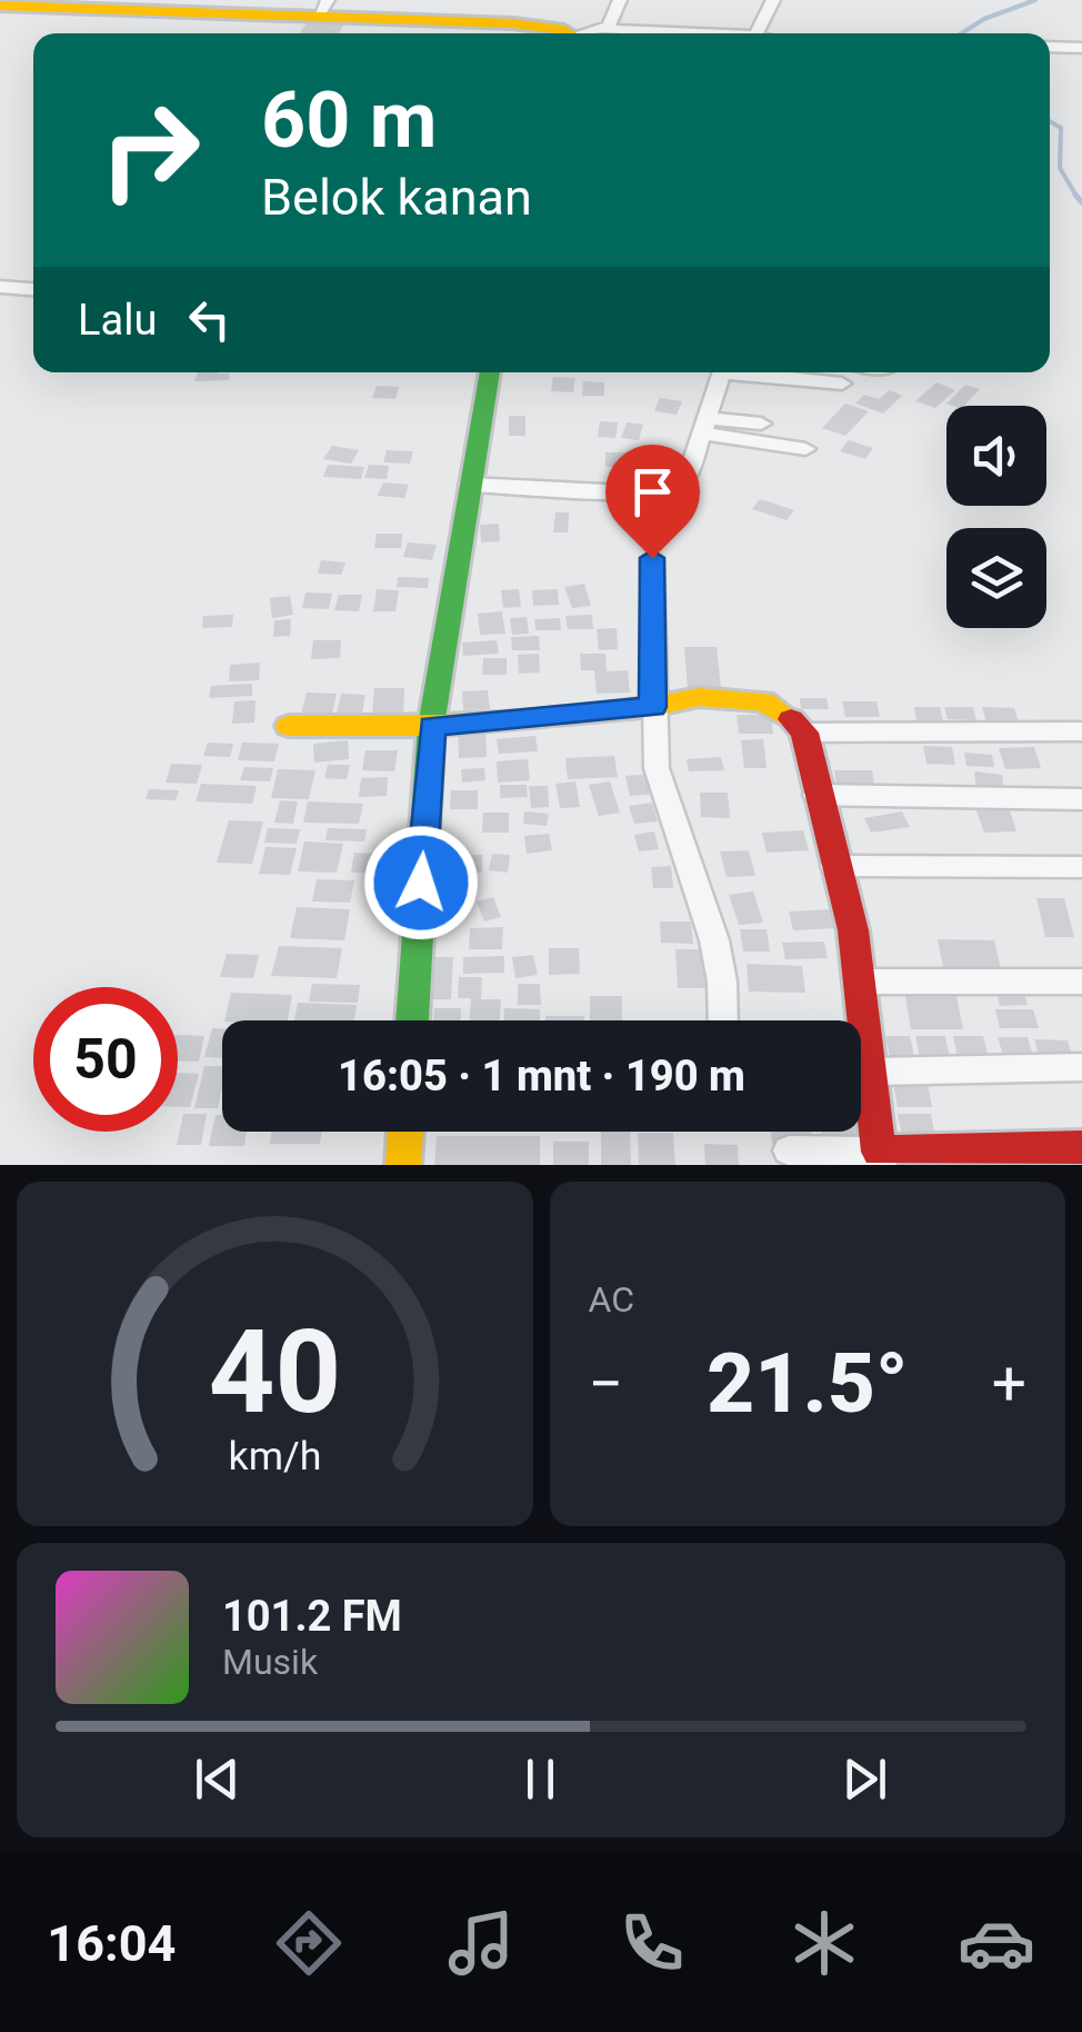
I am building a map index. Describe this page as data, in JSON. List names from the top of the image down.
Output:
{
  "page": {
    "turn": ["60 m", "Belok kanan"],
    "then": "Lalu",
    "limit": "50",
    "trip": "16:05 · 1 mnt · 190 m",
    "tile": "AC",
    "heat": ["−", "21.5°", "+"],
    "song": ["101.2 FM", "Musik"],
    "tabs": "16:04",
    "gauge": ["40", "km/h"]
  }
}
